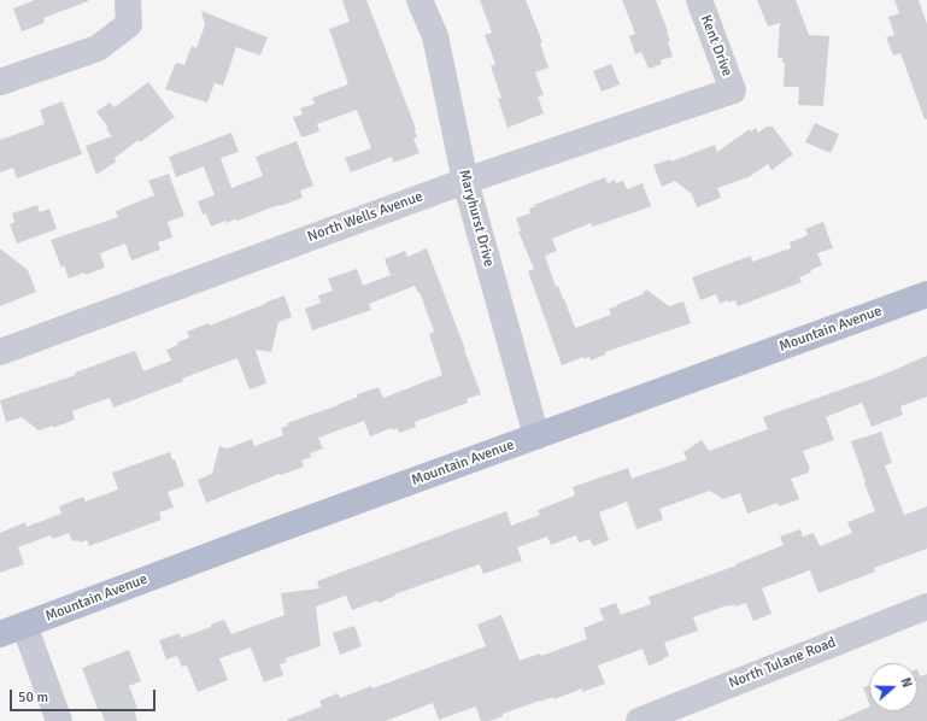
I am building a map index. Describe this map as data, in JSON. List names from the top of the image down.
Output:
{
  "streets": {
    "main road": ["Mountain Avenue"],
    "street": [
      "Kent Drive",
      "North Wells Avenue",
      "Maryhurst Drive",
      "North Tulane Road"
    ]
  },
  "crossings": [
    ["Kent Drive", "North Wells Avenue"],
    ["North Wells Avenue", "Maryhurst Drive"],
    ["Maryhurst Drive", "Mountain Avenue"]
  ],
  "scale_bar": "50 m",
  "north": "right"
}
